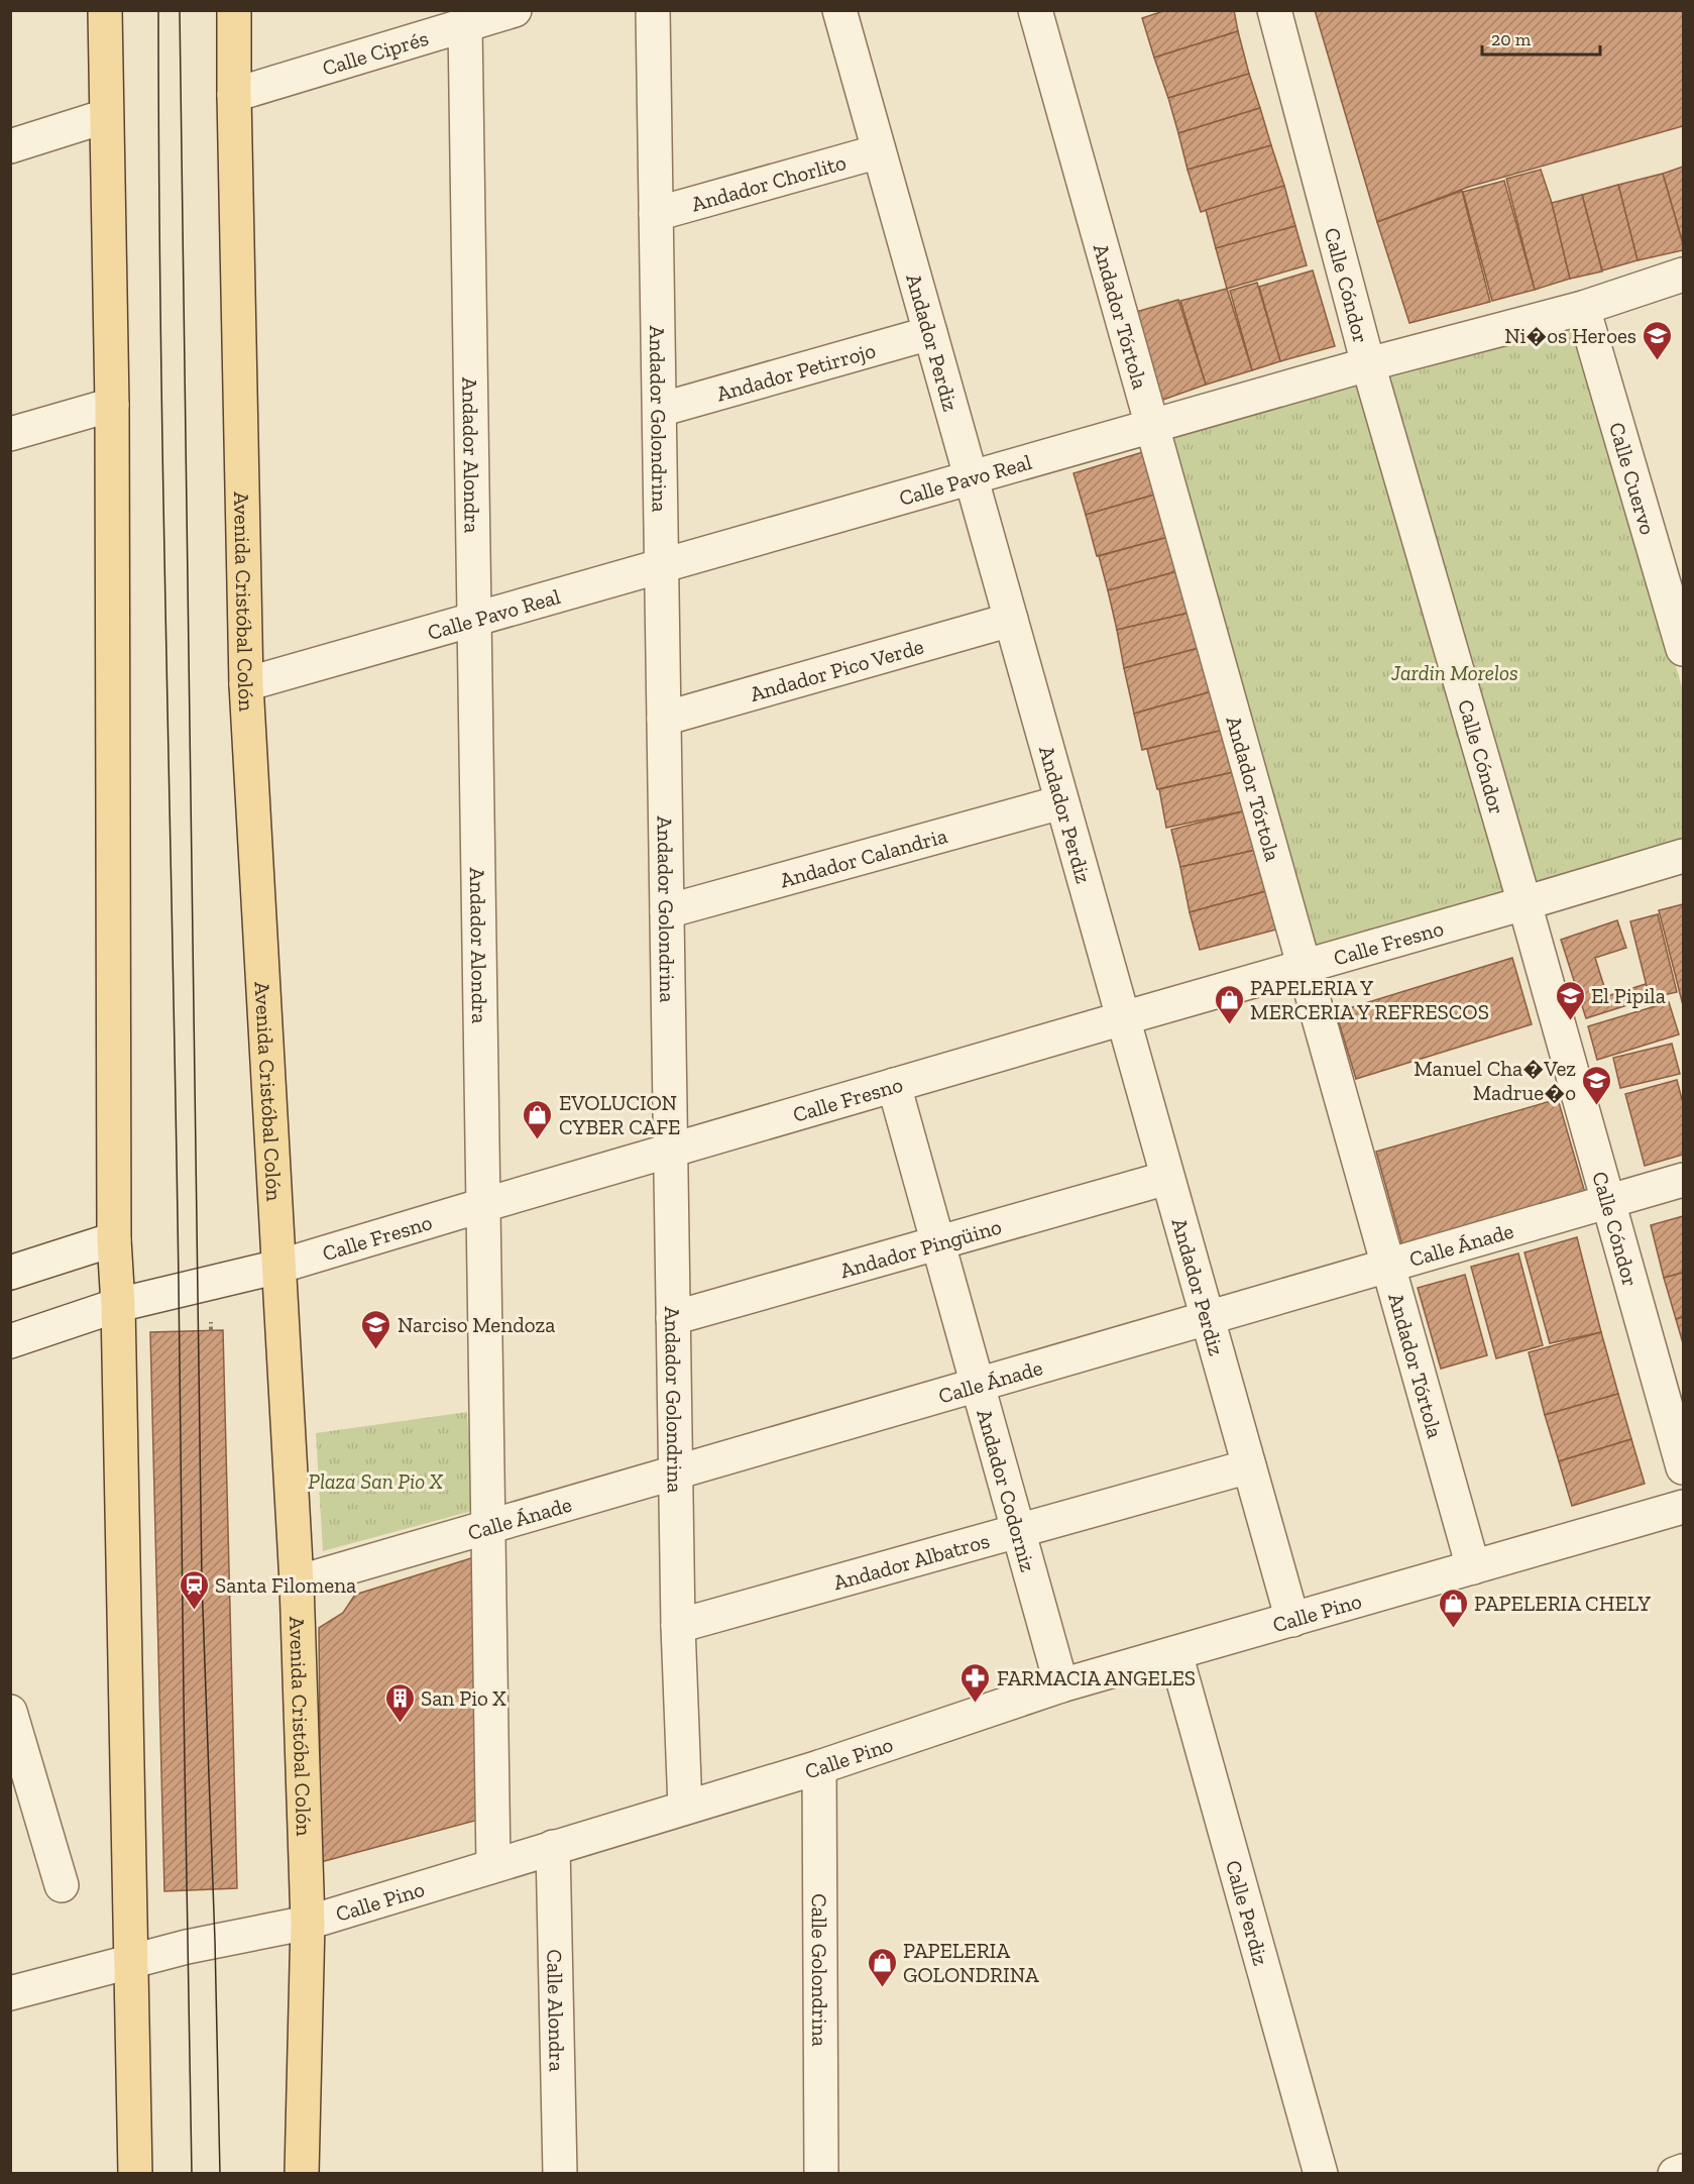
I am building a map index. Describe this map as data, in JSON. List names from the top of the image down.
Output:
{
  "streets": {
    "main road": ["Avenida Cristóbal Colón"],
    "street": [
      "Calle Ciprés",
      "Andador Chorlito",
      "Calle Cóndor",
      "Andador Tórtola",
      "Andador Perdiz",
      "Andador Petirrojo",
      "Andador Golondrina",
      "Andador Alondra",
      "Calle Cuervo",
      "Calle Pavo Real",
      "Andador Pico Verde",
      "Andador Calandria",
      "Calle Fresno",
      "Calle Ánade",
      "Andador Pingüino",
      "Andador Codorniz",
      "Andador Albatros",
      "Calle Pino",
      "Calle Perdiz",
      "Calle Golondrina",
      "Calle Alondra"
    ]
  },
  "crossings": [
    ["Calle Ciprés", "Andador Alondra"],
    ["Calle Ciprés", "Avenida Cristóbal Colón"],
    ["Andador Chorlito", "Andador Perdiz"],
    ["Andador Chorlito", "Andador Golondrina"],
    ["Calle Cóndor", "Calle Pavo Real"],
    ["Calle Cóndor", "Calle Fresno"],
    ["Calle Cóndor", "Calle Ánade"],
    ["Andador Tórtola", "Calle Pavo Real"],
    ["Andador Tórtola", "Calle Fresno"],
    ["Andador Tórtola", "Calle Ánade"],
    ["Andador Tórtola", "Calle Pino"],
    ["Andador Perdiz", "Andador Petirrojo"],
    ["Andador Perdiz", "Calle Pavo Real"],
    ["Andador Perdiz", "Andador Pico Verde"],
    ["Andador Perdiz", "Andador Calandria"],
    ["Andador Perdiz", "Calle Fresno"],
    ["Andador Perdiz", "Calle Ánade"],
    ["Andador Perdiz", "Andador Pingüino"],
    ["Andador Perdiz", "Andador Albatros"],
    ["Andador Perdiz", "Calle Pino"],
    ["Andador Petirrojo", "Andador Golondrina"],
    ["Andador Golondrina", "Calle Pavo Real"],
    ["Andador Golondrina", "Andador Pico Verde"],
    ["Andador Golondrina", "Andador Calandria"],
    ["Andador Golondrina", "Calle Fresno"],
    ["Andador Golondrina", "Calle Ánade"],
    ["Andador Golondrina", "Andador Pingüino"],
    ["Andador Golondrina", "Andador Albatros"],
    ["Andador Golondrina", "Calle Pino"],
    ["Andador Alondra", "Calle Pavo Real"],
    ["Andador Alondra", "Calle Fresno"],
    ["Andador Alondra", "Calle Ánade"],
    ["Andador Alondra", "Calle Pino"],
    ["Calle Cuervo", "Calle Pavo Real"],
    ["Calle Pavo Real", "Avenida Cristóbal Colón"],
    ["Avenida Cristóbal Colón", "Calle Fresno"],
    ["Avenida Cristóbal Colón", "Calle Ánade"],
    ["Avenida Cristóbal Colón", "Calle Pino"],
    ["Calle Fresno", "Andador Codorniz"],
    ["Calle Ánade", "Andador Codorniz"],
    ["Andador Pingüino", "Andador Codorniz"],
    ["Andador Codorniz", "Andador Albatros"],
    ["Andador Codorniz", "Calle Pino"],
    ["Calle Pino", "Calle Perdiz"],
    ["Calle Pino", "Calle Golondrina"],
    ["Calle Pino", "Calle Alondra"]
  ],
  "parks": ["Jardin Morelos", "Plaza San Pio X"],
  "places": {
    "school or university": [
      "Ni�os Heroes",
      "El Pipila",
      "Manuel Cha�Vez Madrue�o",
      "Narciso Mendoza"
    ],
    "shop": [
      "PAPELERIA Y MERCERIA Y REFRESCOS",
      "EVOLUCION CYBER CAFE",
      "PAPELERIA CHELY",
      "PAPELERIA GOLONDRINA"
    ],
    "station": ["Santa Filomena"],
    "pharmacy": ["FARMACIA ANGELES"],
    "building": ["San Pio X"]
  },
  "scale_bar": "20 m"
}
